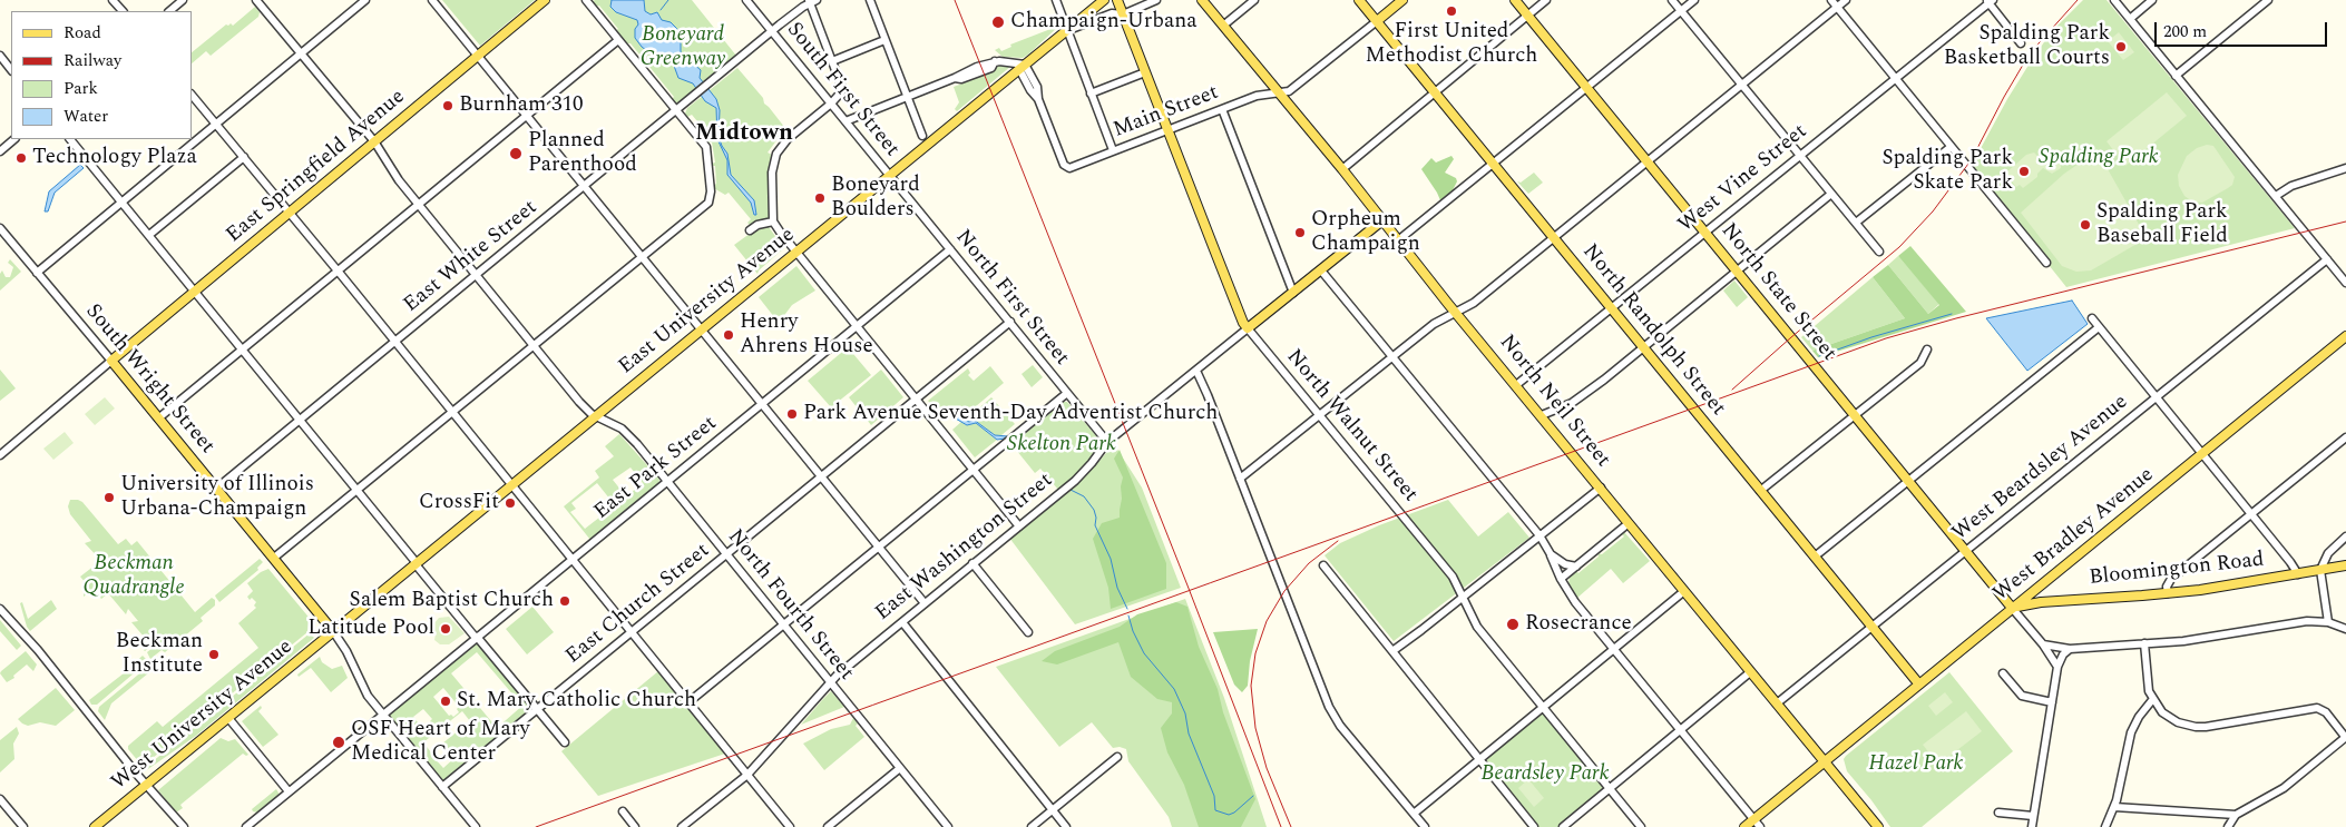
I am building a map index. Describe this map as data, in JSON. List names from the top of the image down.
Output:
{
  "streets": {
    "main road": [
      "East Springfield Avenue",
      "North State Street",
      "East University Avenue",
      "North Randolph Street",
      "South Wright Street",
      "North Neil Street",
      "North Walnut Street",
      "West Bradley Avenue",
      "East Washington Street",
      "Bloomington Road",
      "West University Avenue"
    ],
    "street": [
      "South First Street",
      "Main Street",
      "West Vine Street",
      "East White Street",
      "North First Street",
      "East Park Street",
      "West Beardsley Avenue",
      "East Church Street",
      "North Fourth Street"
    ]
  },
  "crossings": [
    ["South First Street", "East White Street"],
    ["South First Street", "North First Street"],
    ["South First Street", "East University Avenue"],
    ["Main Street", "East University Avenue"],
    ["Main Street", "North Randolph Street"],
    ["Main Street", "North Neil Street"],
    ["Main Street", "North Walnut Street"],
    ["East Springfield Avenue", "South Wright Street"],
    ["East Springfield Avenue", "North Fourth Street"],
    ["West Vine Street", "North State Street"],
    ["West Vine Street", "North Randolph Street"],
    ["West Vine Street", "North Neil Street"],
    ["East White Street", "South Wright Street"],
    ["East White Street", "North Fourth Street"],
    ["North State Street", "West Beardsley Avenue"],
    ["North State Street", "West Bradley Avenue"],
    ["North State Street", "Bloomington Road"],
    ["North First Street", "East University Avenue"],
    ["North First Street", "East Park Street"],
    ["North First Street", "East Washington Street"],
    ["North First Street", "East Church Street"],
    ["East University Avenue", "South Wright Street"],
    ["East University Avenue", "North Fourth Street"],
    ["East University Avenue", "West University Avenue"],
    ["North Randolph Street", "West Beardsley Avenue"],
    ["North Randolph Street", "West Bradley Avenue"],
    ["South Wright Street", "West University Avenue"],
    ["North Neil Street", "West Beardsley Avenue"],
    ["North Neil Street", "West Bradley Avenue"],
    ["North Neil Street", "East Washington Street"],
    ["North Walnut Street", "East Washington Street"],
    ["East Park Street", "North Fourth Street"],
    ["West Bradley Avenue", "Bloomington Road"],
    ["East Washington Street", "North Fourth Street"],
    ["East Church Street", "North Fourth Street"]
  ],
  "districts": ["Midtown"],
  "parks": [
    "Boneyard Greenway",
    "Spalding Park",
    "Skelton Park",
    "Beckman Quadrangle",
    "Hazel Park",
    "Beardsley Park"
  ],
  "places": [
    "First United Methodist Church",
    "Champaign-Urbana",
    "Spalding Park Basketball Courts",
    "Burnham 310",
    "Planned Parenthood",
    "Technology Plaza",
    "Spalding Park Skate Park",
    "Boneyard Boulders",
    "Spalding Park Baseball Field",
    "Orpheum Champaign",
    "Henry Ahrens House",
    "Park Avenue Seventh-Day Adventist Church",
    "University of Illinois Urbana-Champaign",
    "CrossFit",
    "Salem Baptist Church",
    "Rosecrance",
    "Latitude Pool",
    "Beckman Institute",
    "St. Mary Catholic Church",
    "OSF Heart of Mary Medical Center"
  ],
  "legend": [
    "Road",
    "Railway",
    "Park",
    "Water"
  ],
  "scale_bar": "200 m"
}
